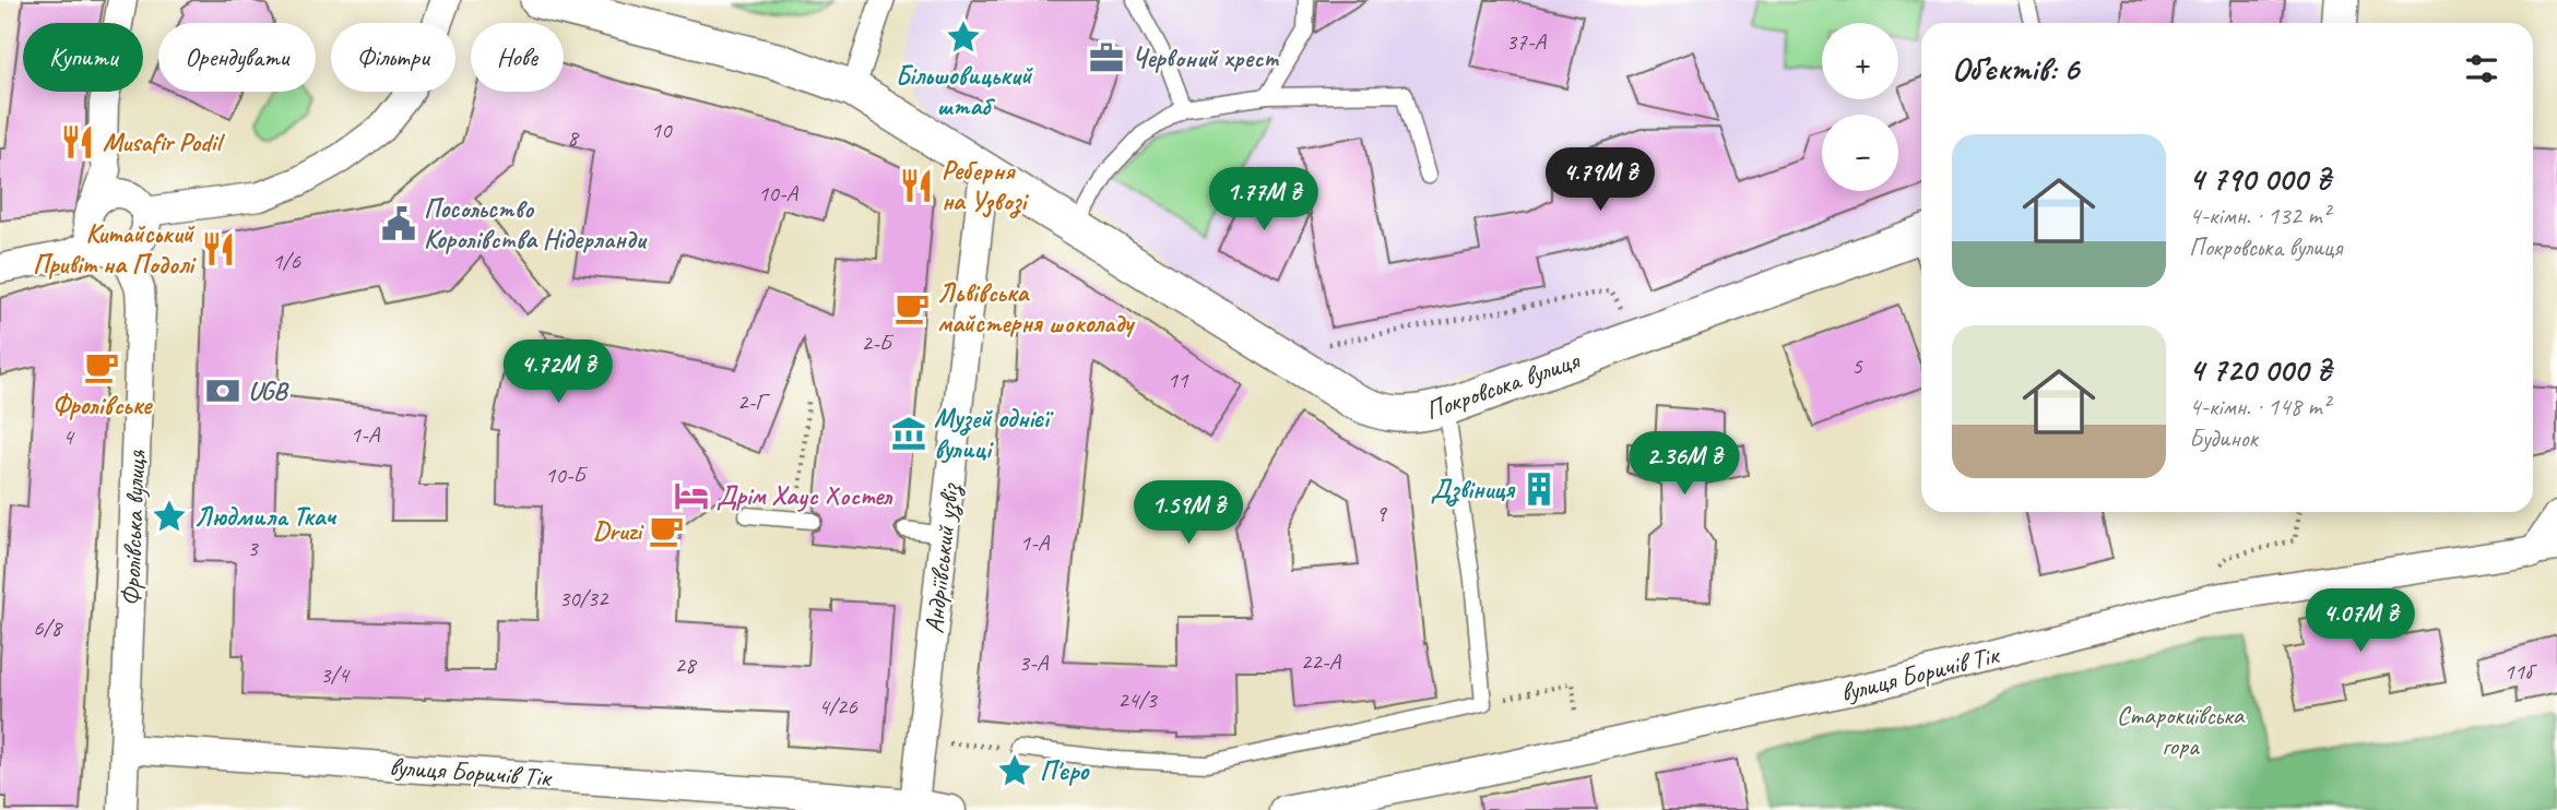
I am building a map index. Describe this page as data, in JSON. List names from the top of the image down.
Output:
{
  "streets": {
    "street": [
      "Покровська вулиця",
      "Фролівська вулиця",
      "Андріївський узвіз",
      "вулиця Боричів Тік"
    ]
  },
  "crossings": [
    ["Покровська вулиця", "Андріївський узвіз"],
    ["Фролівська вулиця", "вулиця Боричів Тік"],
    ["Андріївський узвіз", "вулиця Боричів Тік"]
  ],
  "parks": ["Старокиївська гора"],
  "places": {
    "place": ["Більшовицький штаб", "Людмила Ткач", "П'єро"],
    "office": ["Червоний хрест"],
    "restaurant": ["Musafir Podil", "Реберня на Узвозі", "Китайський Привіт на Подолі"],
    "public building": ["Посольство Королівства Нідерланди"],
    "cafe": ["Львівська майстерня шоколаду", "Фролівське", "Druzi"],
    "bank": ["UGB"],
    "museum": ["Музей однієї вулиці"],
    "building": ["Дзвіниця"],
    "hotel": ["Дрім Хаус Хостел"]
  },
  "house_numbers": [
    "37-А",
    "10",
    "8",
    "10-А",
    "1/6",
    "2-Б",
    "5",
    "11",
    "2-Г",
    "1-А",
    "4",
    "10-Б",
    "9",
    "1-А",
    "3",
    "30/32",
    "6/8",
    "22-А",
    "3-А",
    "28",
    "11б",
    "3/4",
    "24/3",
    "4/26"
  ],
  "page": {
    "map_buttons": ["+", "−"],
    "chip": [
      "Купити",
      "Орендувати",
      "Фільтри",
      "Нове"
    ],
    "heading": "Об’єктів: 6",
    "list": [
      {
        "name": "4 790 000 ₴",
        "note": "4-кімн. · 132 m² · Покровська вулиця"
      },
      {
        "name": "4 720 000 ₴",
        "note": "4-кімн. · 148 m² · Будинок"
      }
    ],
    "price": [
      "4.79M ₴",
      "1.77M ₴",
      "4.72M ₴",
      "2.36M ₴",
      "1.59M ₴",
      "4.07M ₴"
    ]
  }
}
